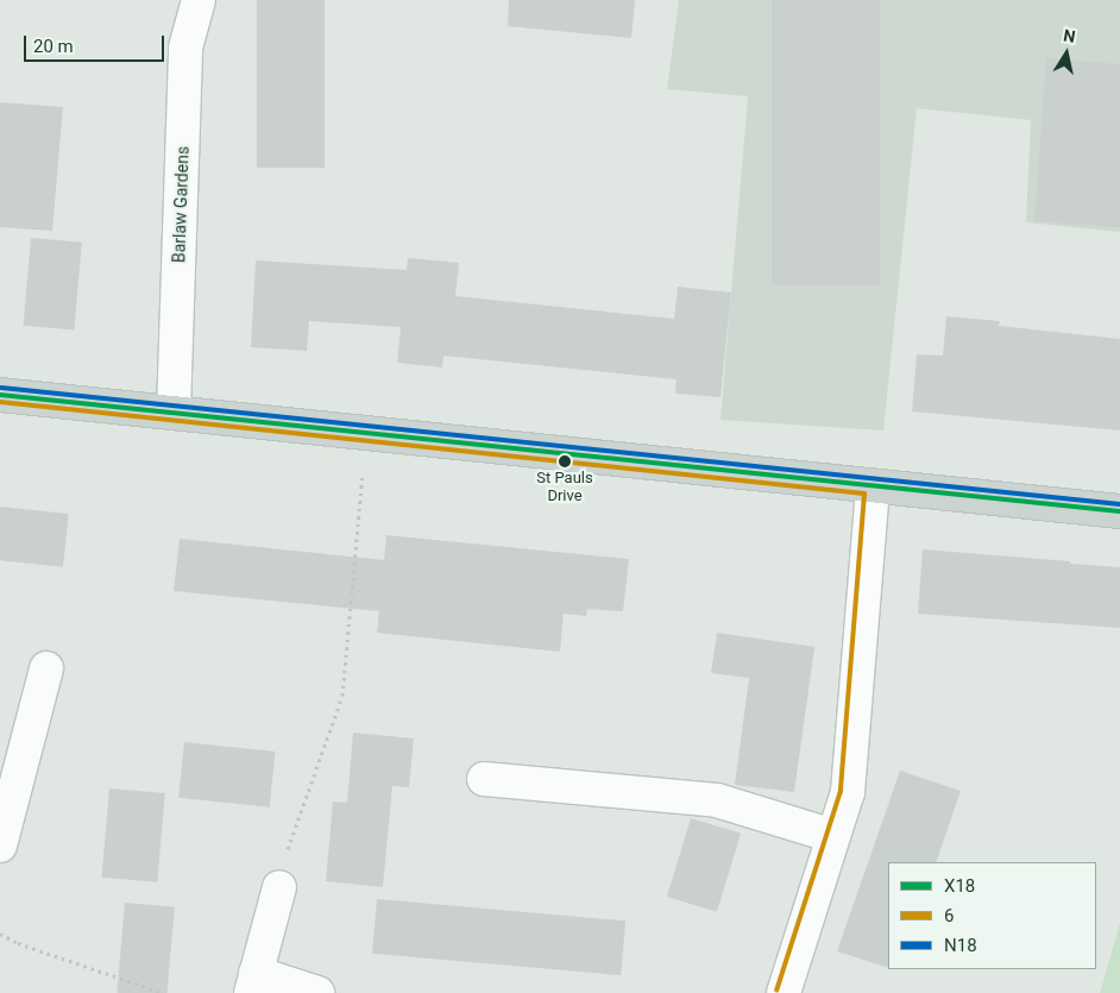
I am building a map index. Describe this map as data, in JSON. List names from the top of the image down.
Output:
{
  "streets": {
    "street": ["Barlaw Gardens"]
  },
  "places": ["St Pauls Drive"],
  "lines": ["transit line N18", "transit line X18", "transit line 6"],
  "legend": ["X18", "6", "N18"],
  "scale_bar": "20 m",
  "north": "top"
}
